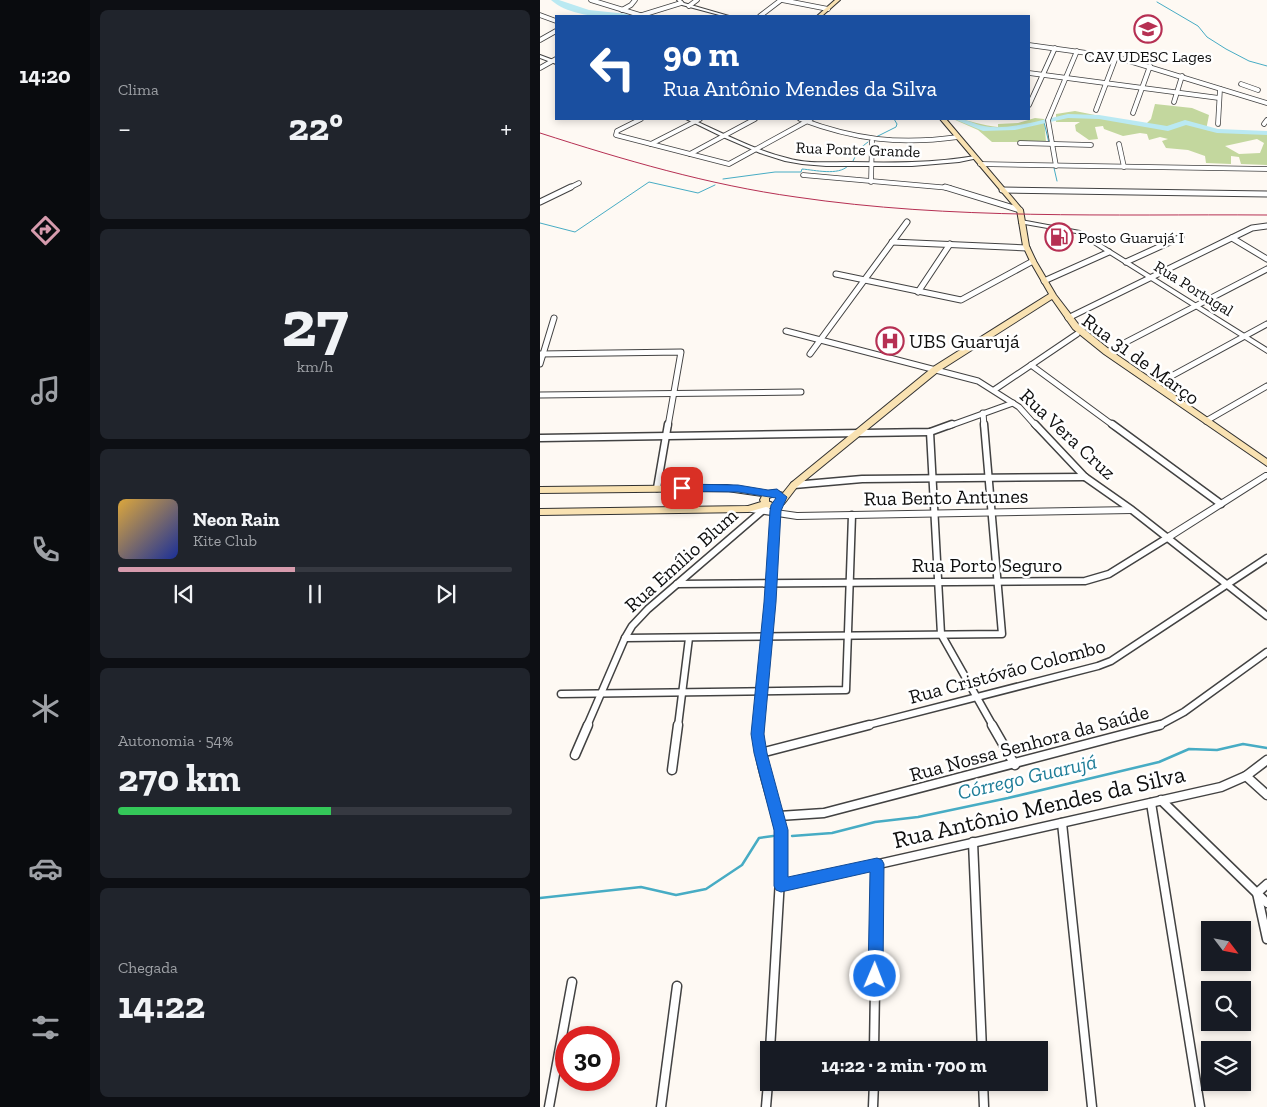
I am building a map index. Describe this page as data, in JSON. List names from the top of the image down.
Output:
{
  "streets": {
    "main road": ["Rua 31 de Março", "Rua Emílio Blum"],
    "street": [
      "Rua Ponte Grande",
      "Rua Portugal",
      "Rua Vera Cruz",
      "Rua Bento Antunes",
      "Rua Porto Seguro",
      "Rua Cristóvão Colombo",
      "Rua Nossa Senhora da Saúde",
      "Rua Antônio Mendes da Silva"
    ]
  },
  "crossings": [
    ["Rua Portugal", "Rua 31 de Março"],
    ["Rua 31 de Março", "Rua Emílio Blum"],
    ["Rua Vera Cruz", "Rua Bento Antunes"],
    ["Rua Vera Cruz", "Rua Emílio Blum"],
    ["Rua Vera Cruz", "Rua Porto Seguro"],
    ["Rua Vera Cruz", "Rua Cristóvão Colombo"],
    ["Rua Bento Antunes", "Rua Emílio Blum"],
    ["Rua Emílio Blum", "Rua Porto Seguro"]
  ],
  "water": ["Córrego Guarujá"],
  "places": {
    "school or university": ["CAV UDESC Lages"],
    "fuel station": ["Posto Guarujá I"],
    "hospital": ["UBS Guarujá"]
  },
  "north": "bottom right",
  "page": {
    "tabs": "14:20",
    "tile": [
      "Clima",
      ["27", "km/h"],
      ["Autonomia · 54%", "270 km"],
      ["Chegada", "14:22"]
    ],
    "turn": ["90 m", "Rua Antônio Mendes da Silva"],
    "heat": ["−", "22°", "+"],
    "song": ["Neon Rain", "Kite Club"],
    "limit": "30",
    "trip": "14:22 · 2 min · 700 m"
  }
}
